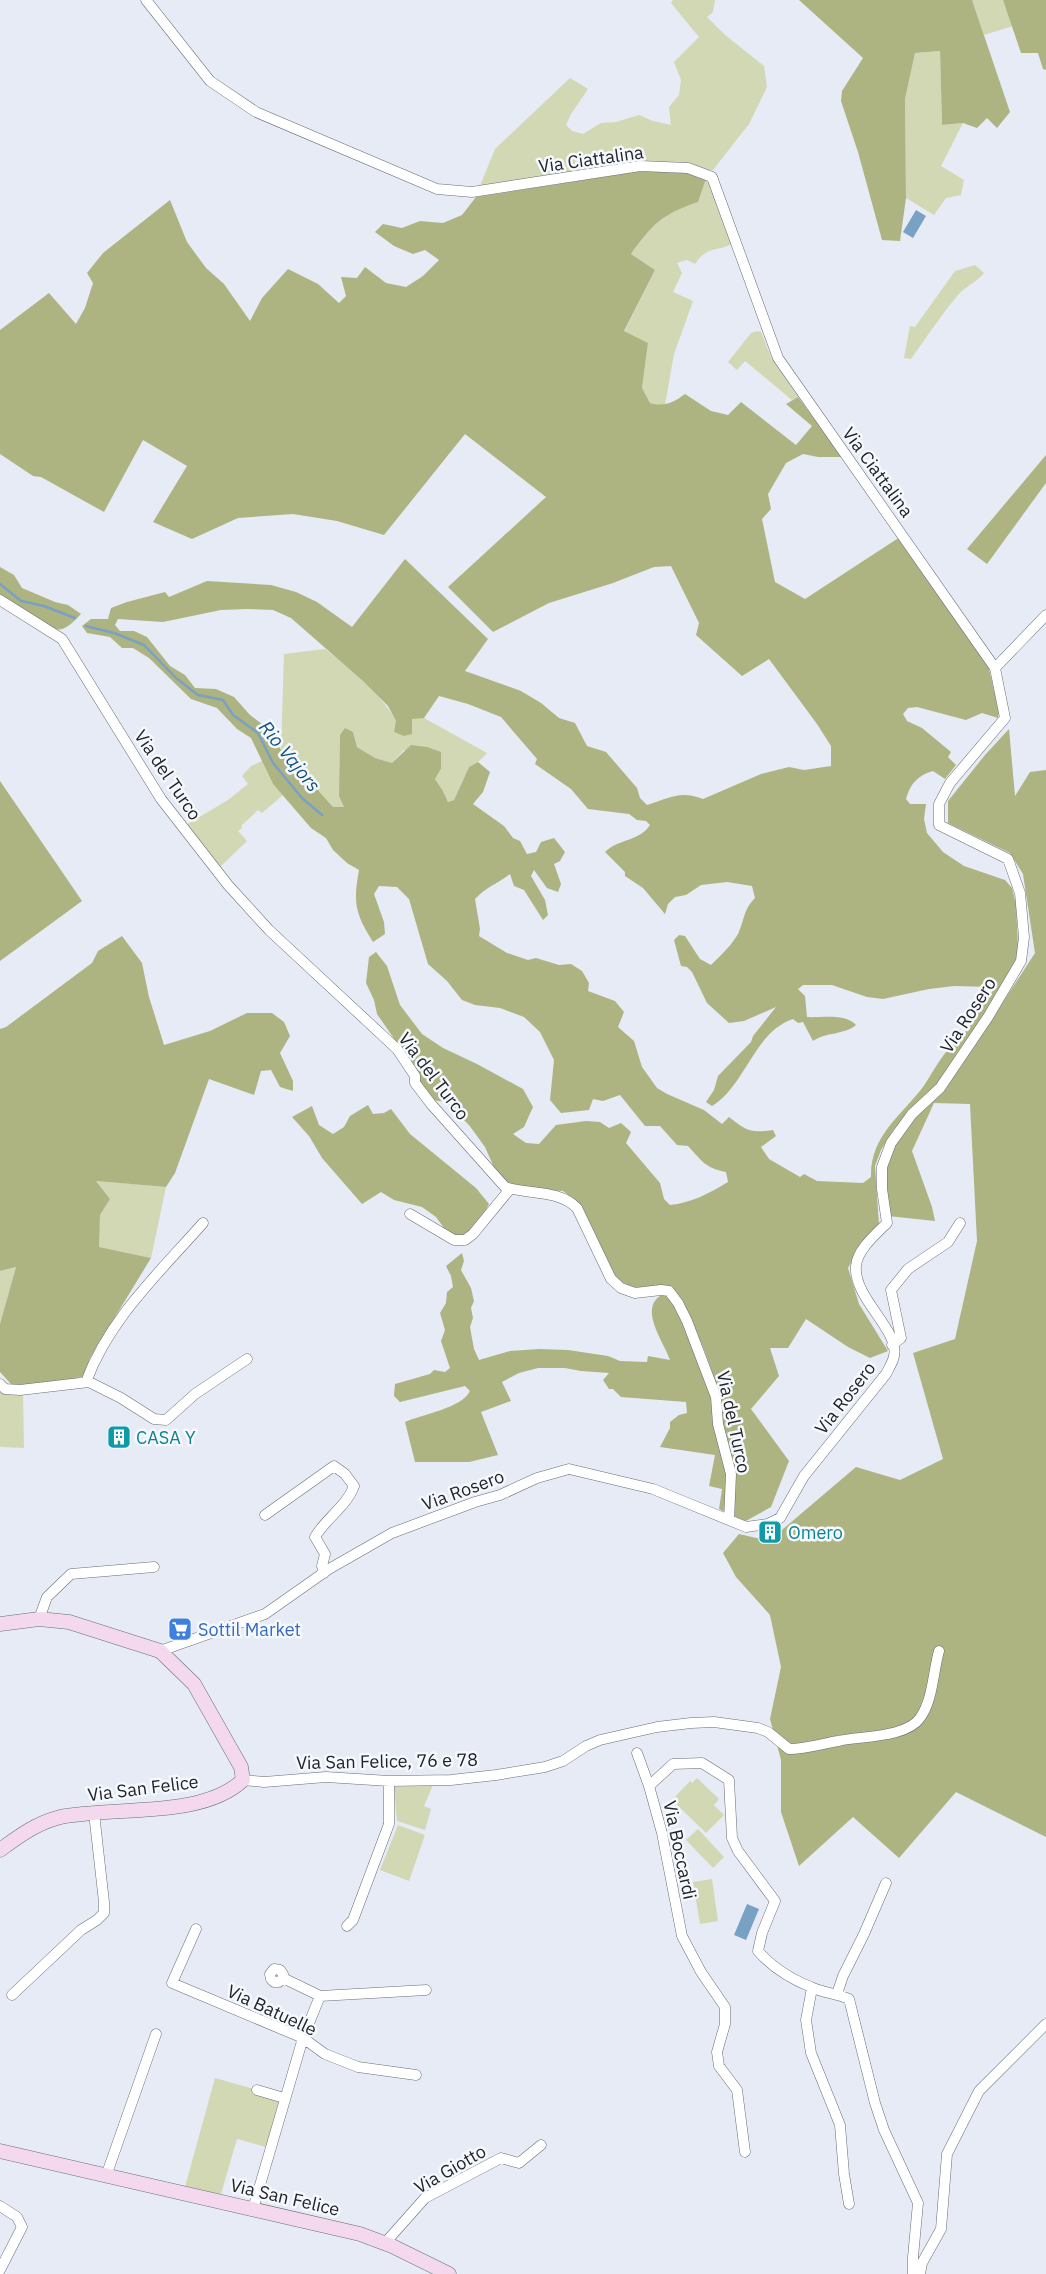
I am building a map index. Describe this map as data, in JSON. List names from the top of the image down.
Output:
{
  "streets": {
    "street": [
      "Via Ciattalina",
      "Via del Turco",
      "Via Rosero",
      "Via San Felice, 76 e 78",
      "Via San Felice",
      "Via Boccardi",
      "Via Batuelle",
      "Via Giotto"
    ]
  },
  "crossings": [
    ["Via Ciattalina", "Via Rosero"],
    ["Via del Turco", "Via Rosero"],
    ["Via San Felice, 76 e 78", "Via San Felice"],
    ["Via San Felice", "Via Giotto"]
  ],
  "water": ["Rio Vajors"],
  "places": {
    "building": ["CASA Y", "Omero"],
    "supermarket": ["Sottil Market"]
  }
}
